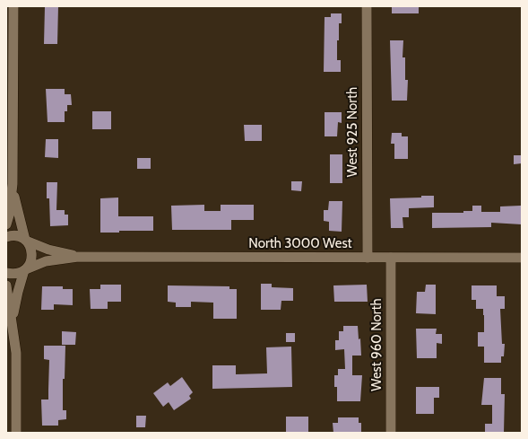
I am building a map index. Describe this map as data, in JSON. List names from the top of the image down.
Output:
{
  "streets": {
    "street": ["West 925 North", "North 3000 West", "West 960 North"]
  },
  "crossings": [
    ["West 925 North", "North 3000 West"],
    ["North 3000 West", "West 960 North"]
  ]
}
